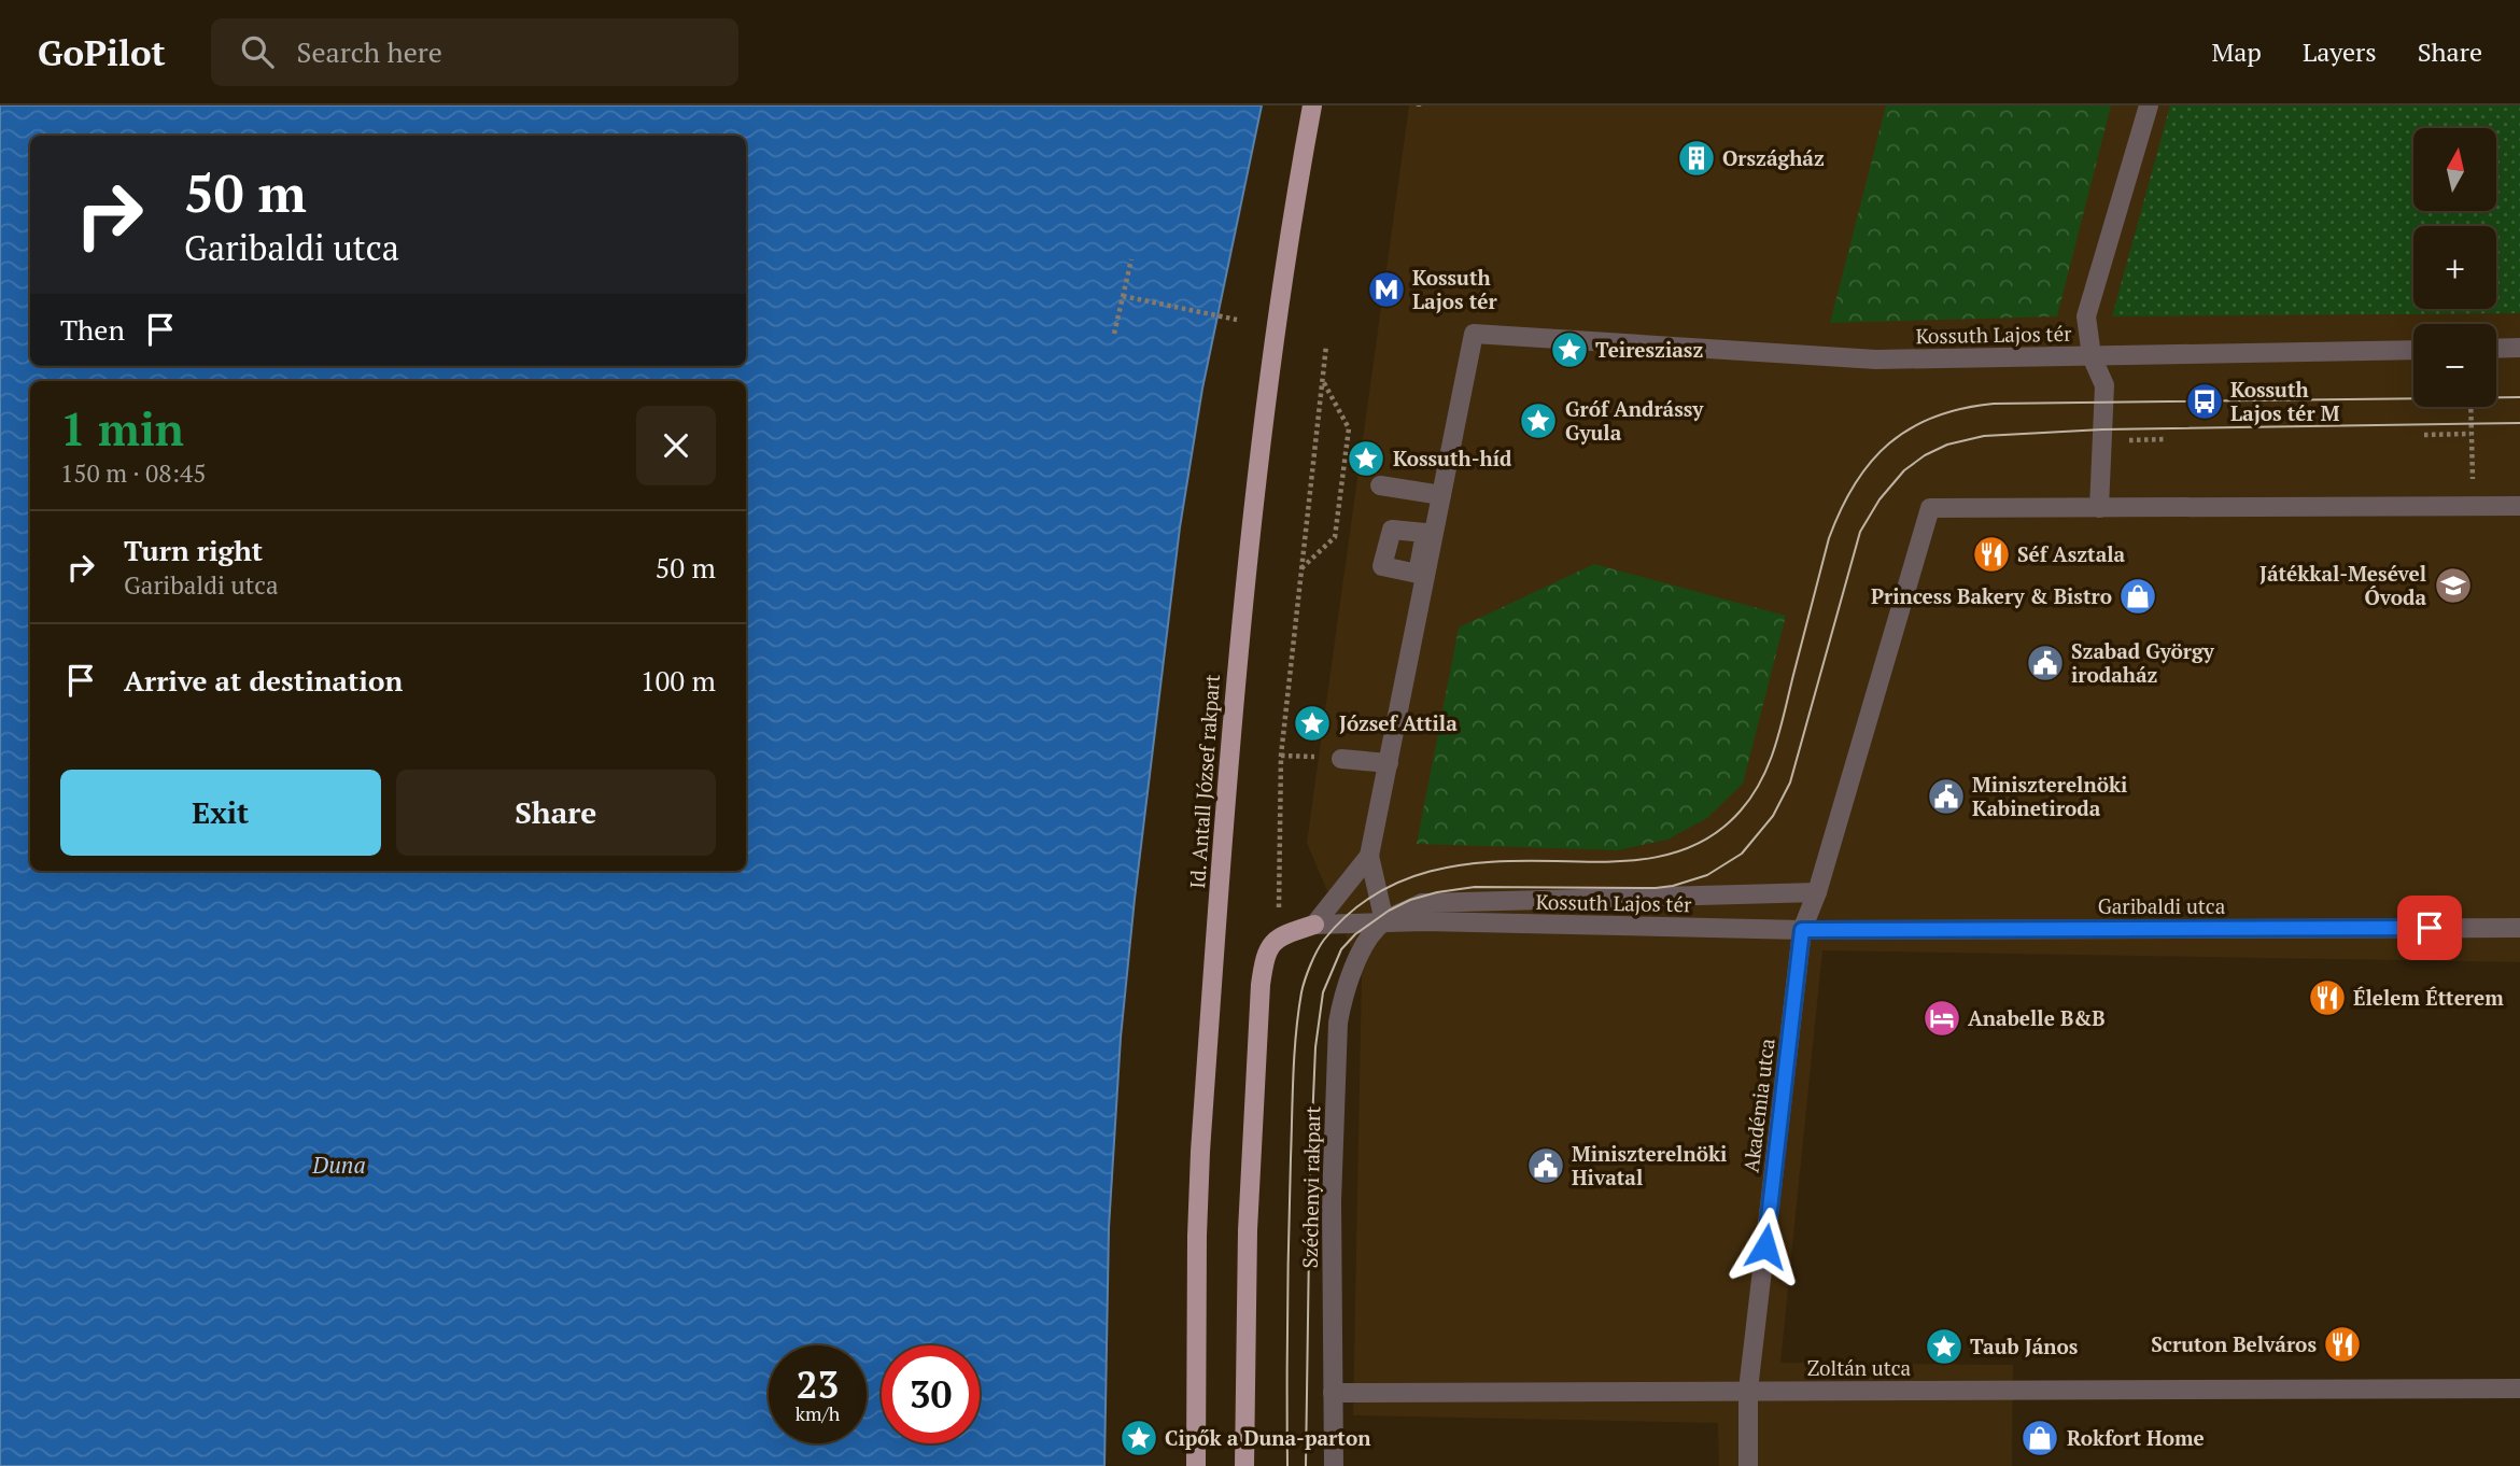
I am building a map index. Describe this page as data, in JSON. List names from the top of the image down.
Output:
{
  "streets": {
    "main road": ["Id. Antall József rakpart"],
    "street": [
      "Kossuth Lajos tér",
      "Garibaldi utca",
      "Akadémia utca",
      "Széchenyi rakpart",
      "Zoltán utca"
    ]
  },
  "crossings": [
    ["Kossuth Lajos tér", "Garibaldi utca"],
    ["Kossuth Lajos tér", "Akadémia utca"],
    ["Kossuth Lajos tér", "Széchenyi rakpart"],
    ["Garibaldi utca", "Akadémia utca"],
    ["Akadémia utca", "Zoltán utca"],
    ["Széchenyi rakpart", "Zoltán utca"]
  ],
  "water": ["Duna"],
  "places": {
    "building": ["Országház"],
    "metro station": ["Kossuth Lajos tér"],
    "place": [
      "Teiresziasz",
      "Gróf Andrássy Gyula",
      "Kossuth-híd",
      "József Attila",
      "Taub János",
      "Cipők a Duna-parton"
    ],
    "bus stop": ["Kossuth Lajos tér M"],
    "restaurant": ["Séf Asztala", "Élelem Étterem", "Scruton Belváros"],
    "school or university": ["Játékkal-Mesével Óvoda"],
    "shop": ["Princess Bakery & Bistro", "Rokfort Home"],
    "public building": ["Szabad György irodaház", "Miniszterelnöki Kabinetiroda", "Miniszterelnöki Hivatal"],
    "hotel": ["Anabelle B&B"]
  },
  "north": "top",
  "page": {
    "header": "GoPilot",
    "search": "Search here",
    "nav": ["Map", "Layers", "Share"],
    "map_buttons": ["+", "−"],
    "turn": ["50 m", "Garibaldi utca"],
    "then": "Then",
    "heading": ["1 min", "150 m · 08:45"],
    "list": [
      {
        "name": "Turn right",
        "note": "Garibaldi utca",
        "value": "50 m"
      },
      {
        "name": "Arrive at destination",
        "value": "100 m"
      }
    ],
    "buttons": ["Exit", "Share"],
    "speed": "23 km/h",
    "limit": "30"
  }
}
